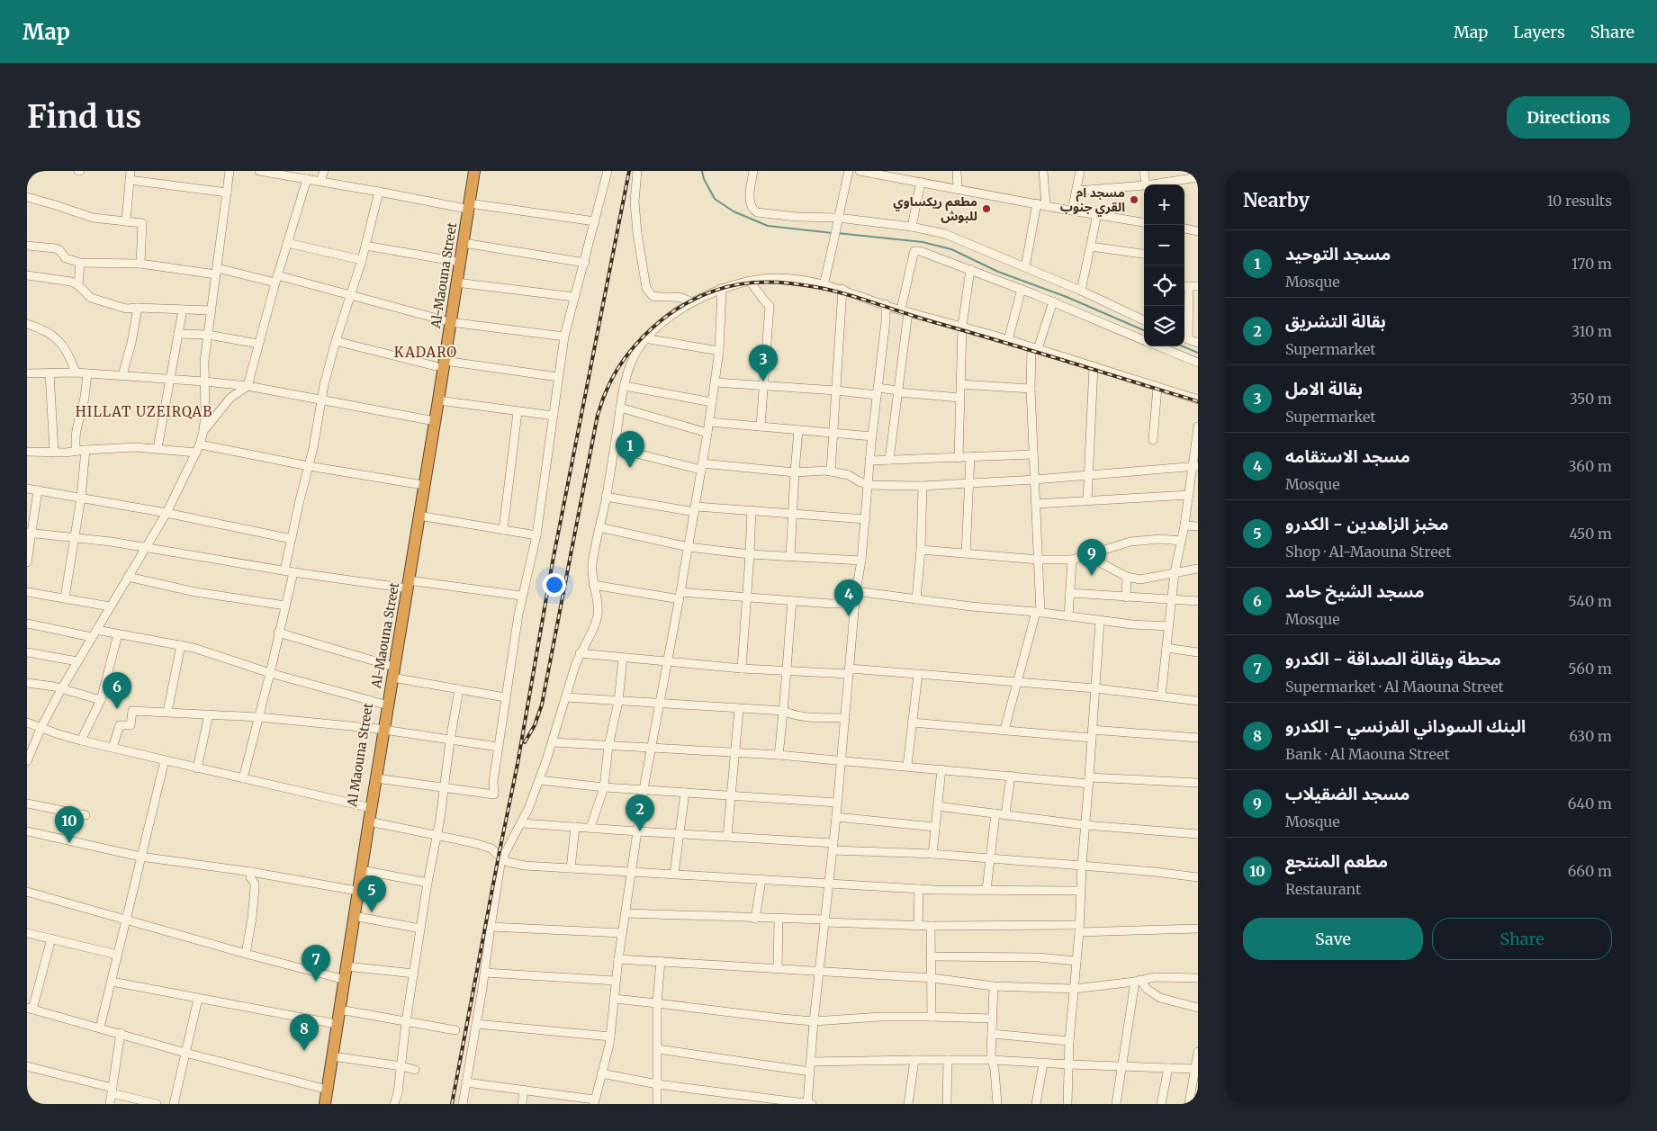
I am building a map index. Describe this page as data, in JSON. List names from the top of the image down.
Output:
{
  "streets": {
    "highway": ["Al-Maouna Street", "Al Maouna Street"]
  },
  "crossings": [
    ["Al-Maouna Street", "Al Maouna Street"]
  ],
  "districts": ["KADARO", "HILLAT UZEIRQAB"],
  "places": ["مسجد ام القري جنوب", "مطعم ريكساوي للبوش"],
  "page": {
    "header": "Map",
    "nav": ["Map", "Layers", "Share"],
    "buttons": [
      "Directions",
      ["Save", "Share"]
    ],
    "title": "Find us",
    "heading": ["Nearby", "10 results"],
    "map_buttons": ["+", "−"],
    "list": [
      {
        "mark": "1",
        "name": "مسجد التوحيد",
        "note": "Mosque",
        "value": "170 m"
      },
      {
        "mark": "2",
        "name": "بقالة التشريق",
        "note": "Supermarket",
        "value": "310 m"
      },
      {
        "mark": "3",
        "name": "بقالة الامل",
        "note": "Supermarket",
        "value": "350 m"
      },
      {
        "mark": "4",
        "name": "مسجد الاستقامه",
        "note": "Mosque",
        "value": "360 m"
      },
      {
        "mark": "5",
        "name": "مخبز الزاهدين - الكدرو",
        "note": "Shop · Al-Maouna Street",
        "value": "450 m"
      },
      {
        "mark": "6",
        "name": "مسجد الشيخ حامد",
        "note": "Mosque",
        "value": "540 m"
      },
      {
        "mark": "7",
        "name": "محطة وبقالة الصداقة - الكدرو",
        "note": "Supermarket · Al Maouna Street",
        "value": "560 m"
      },
      {
        "mark": "8",
        "name": "البنك السوداني الفرنسي - الكدرو",
        "note": "Bank · Al Maouna Street",
        "value": "630 m"
      },
      {
        "mark": "9",
        "name": "مسجد الضقيلاب",
        "note": "Mosque",
        "value": "640 m"
      },
      {
        "mark": "10",
        "name": "مطعم المنتجع",
        "note": "Restaurant",
        "value": "660 m"
      }
    ],
    "pins": [
      "3",
      "1",
      "9",
      "4",
      "6",
      "2",
      "10",
      "5",
      "7",
      "8"
    ]
  }
}
